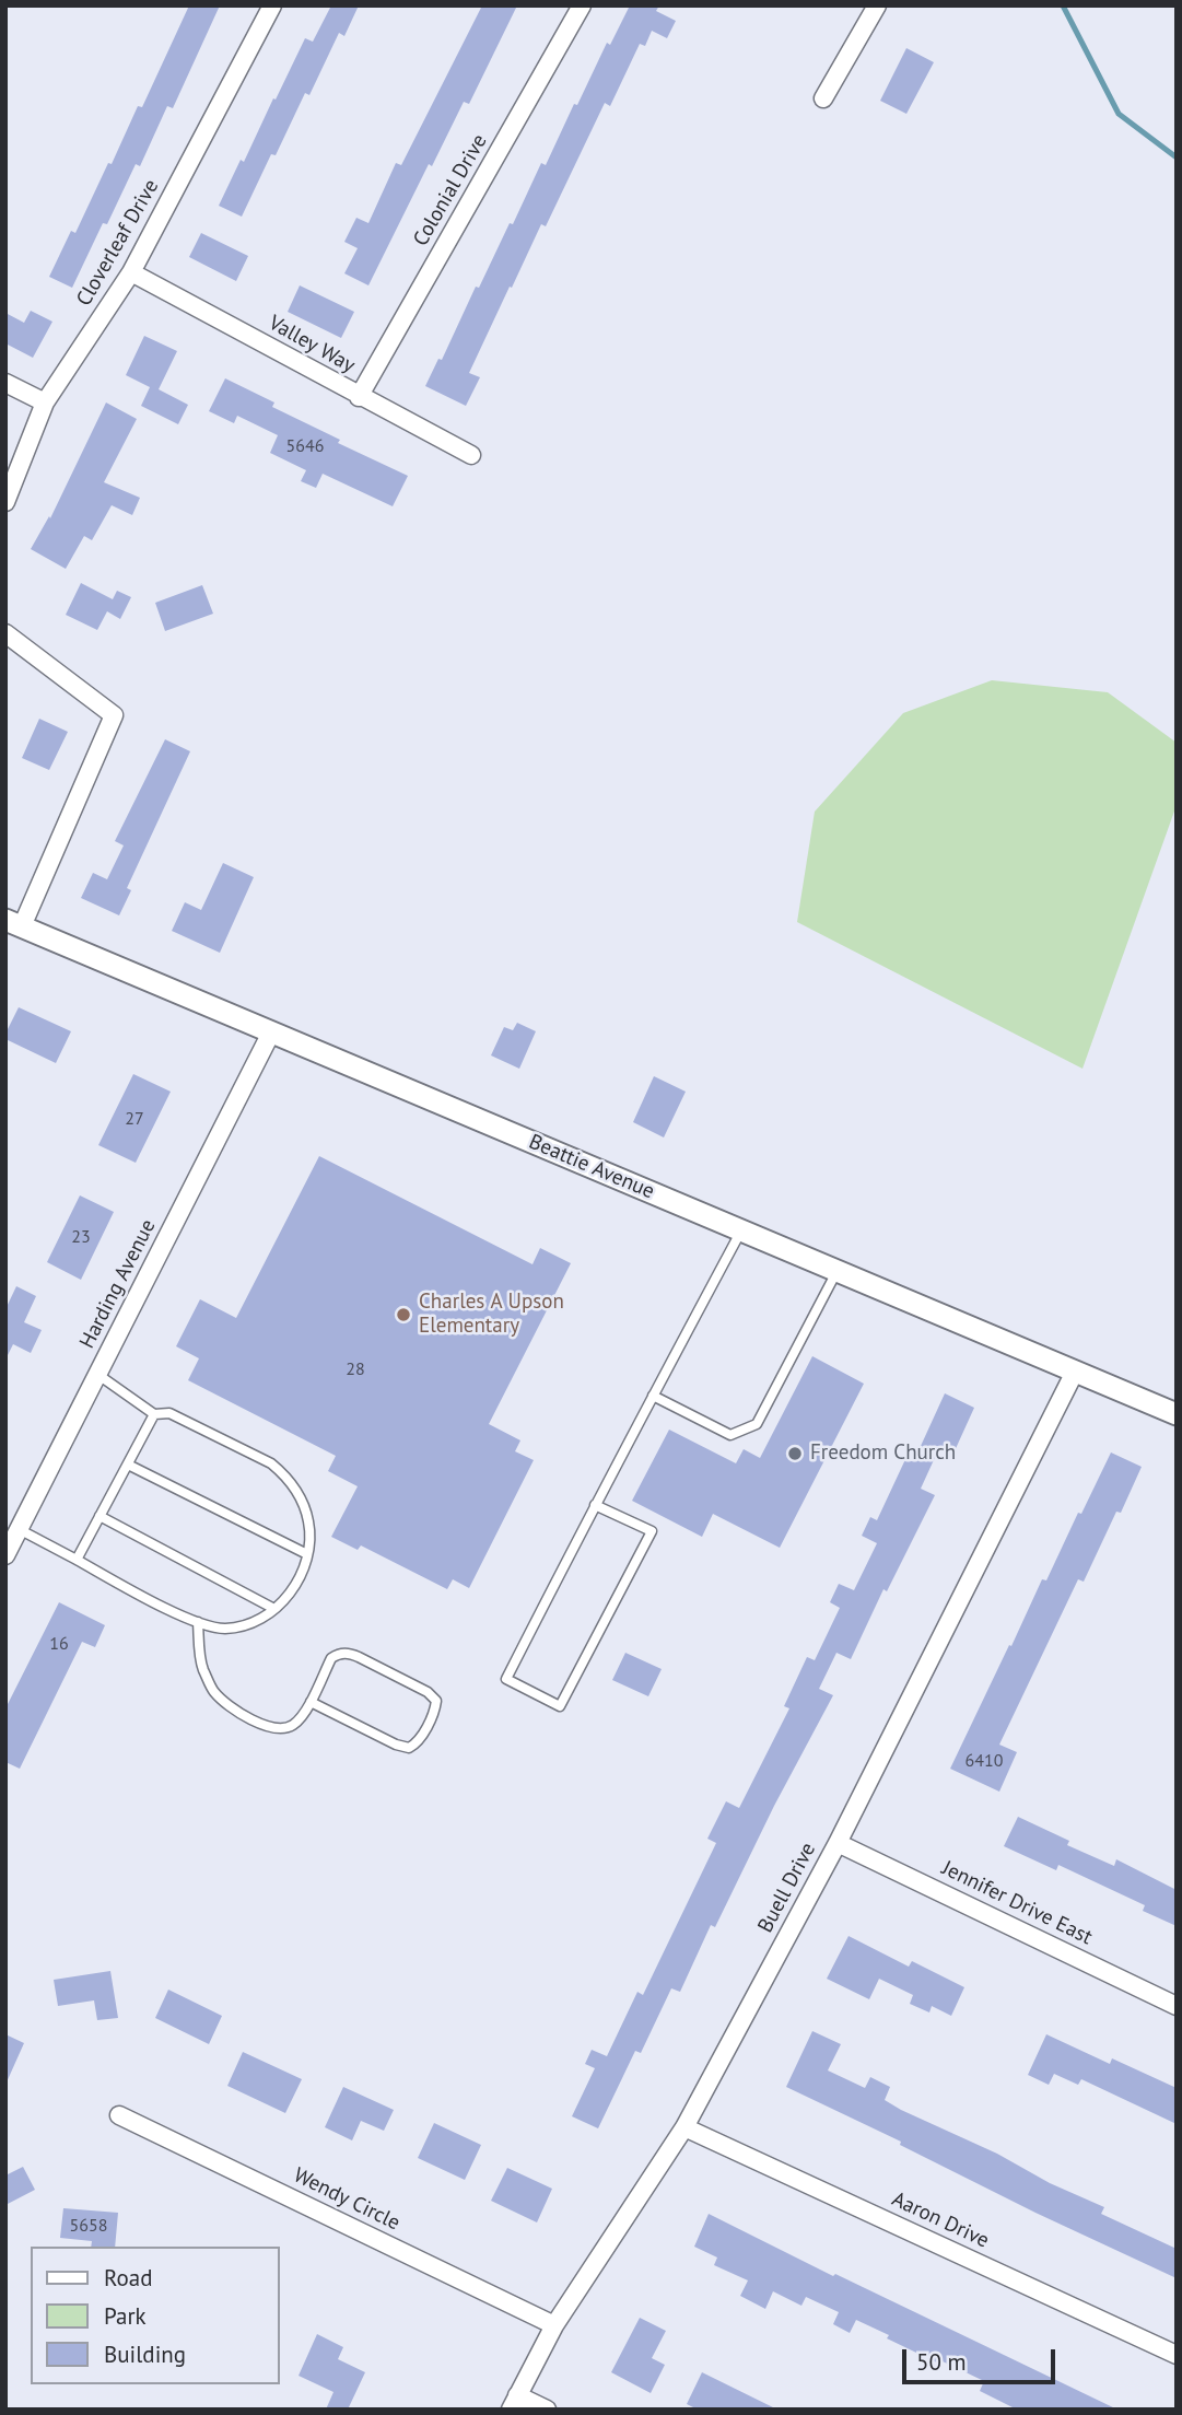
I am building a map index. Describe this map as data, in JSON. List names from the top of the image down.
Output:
{
  "streets": {
    "street": [
      "Colonial Drive",
      "Cloverleaf Drive",
      "Valley Way",
      "Beattie Avenue",
      "Harding Avenue",
      "Buell Drive",
      "Jennifer Drive East",
      "Wendy Circle",
      "Aaron Drive"
    ]
  },
  "crossings": [
    ["Colonial Drive", "Valley Way"],
    ["Cloverleaf Drive", "Valley Way"],
    ["Beattie Avenue", "Harding Avenue"],
    ["Beattie Avenue", "Buell Drive"],
    ["Buell Drive", "Jennifer Drive East"],
    ["Buell Drive", "Wendy Circle"],
    ["Buell Drive", "Aaron Drive"]
  ],
  "places": ["Charles A Upson Elementary", "Freedom Church"],
  "house_numbers": [
    "5646",
    "27",
    "23",
    "28",
    "16",
    "6410",
    "5658"
  ],
  "legend": ["Road", "Park", "Building"],
  "scale_bar": "50 m"
}
